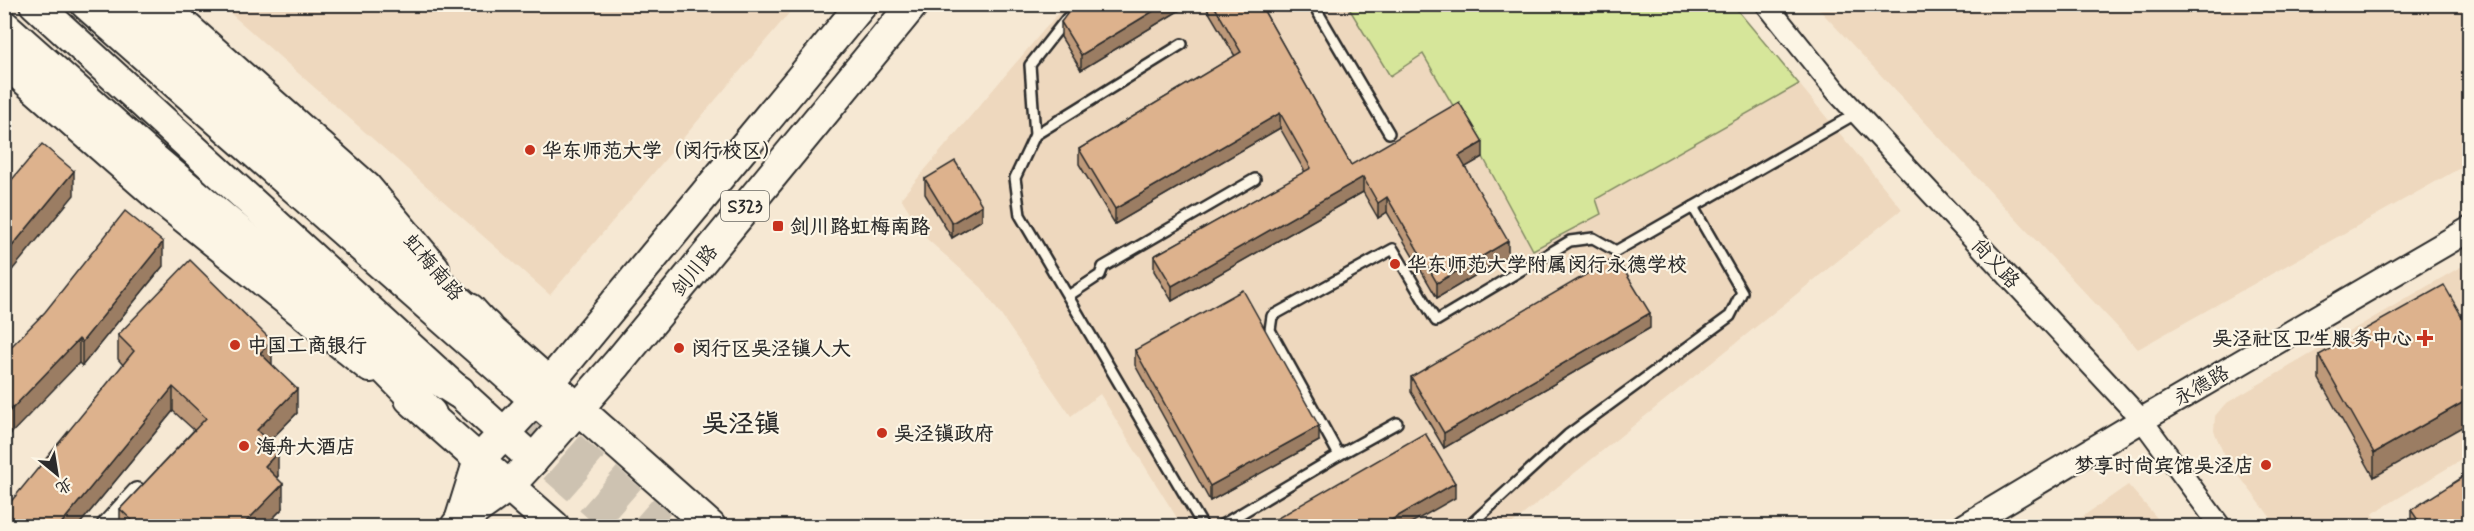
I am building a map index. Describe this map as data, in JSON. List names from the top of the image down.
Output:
{
  "streets": {
    "main road": ["S323", "虹梅南路", "剑川路"],
    "street": ["尚义路", "永德路"]
  },
  "crossings": [
    ["尚义路", "永德路"],
    ["虹梅南路", "剑川路"]
  ],
  "districts": ["吴泾镇"],
  "places": {
    "other": [
      "华东师范大学（闵行校区）",
      "华东师范大学附属闵行永德学校",
      "中国工商银行",
      "闵行区吴泾镇人大",
      "吴泾镇政府",
      "海舟大酒店",
      "梦享时尚宾馆吴泾店"
    ],
    "transit": ["剑川路虹梅南路"],
    "health": ["吴泾社区卫生服务中心"]
  },
  "north": "bottom right"
}
